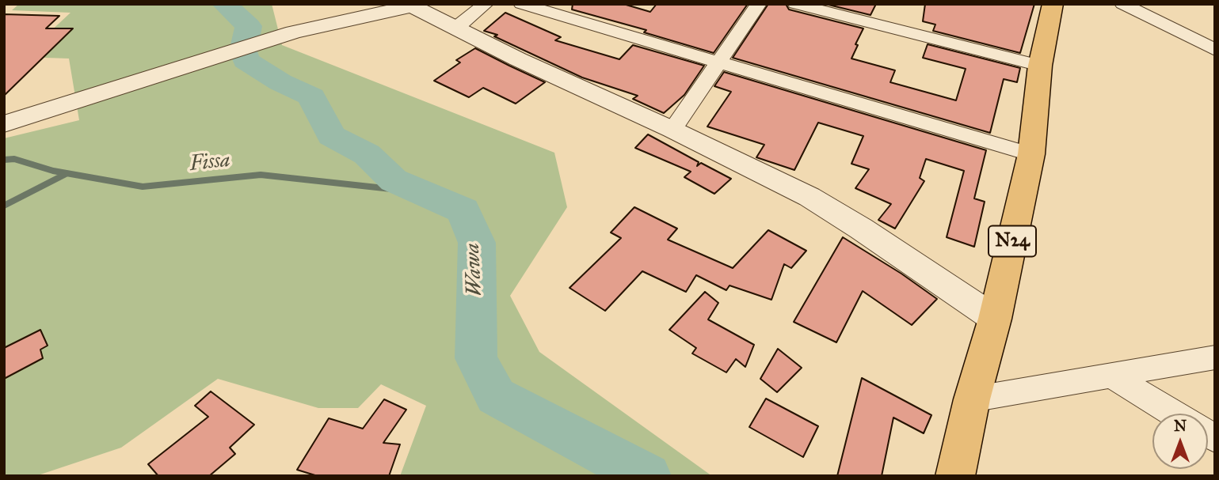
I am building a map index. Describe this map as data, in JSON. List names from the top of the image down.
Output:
{
  "streets": {
    "main road": ["N24"]
  },
  "water": ["Fissa", "Wawa"],
  "north": "top"
}
